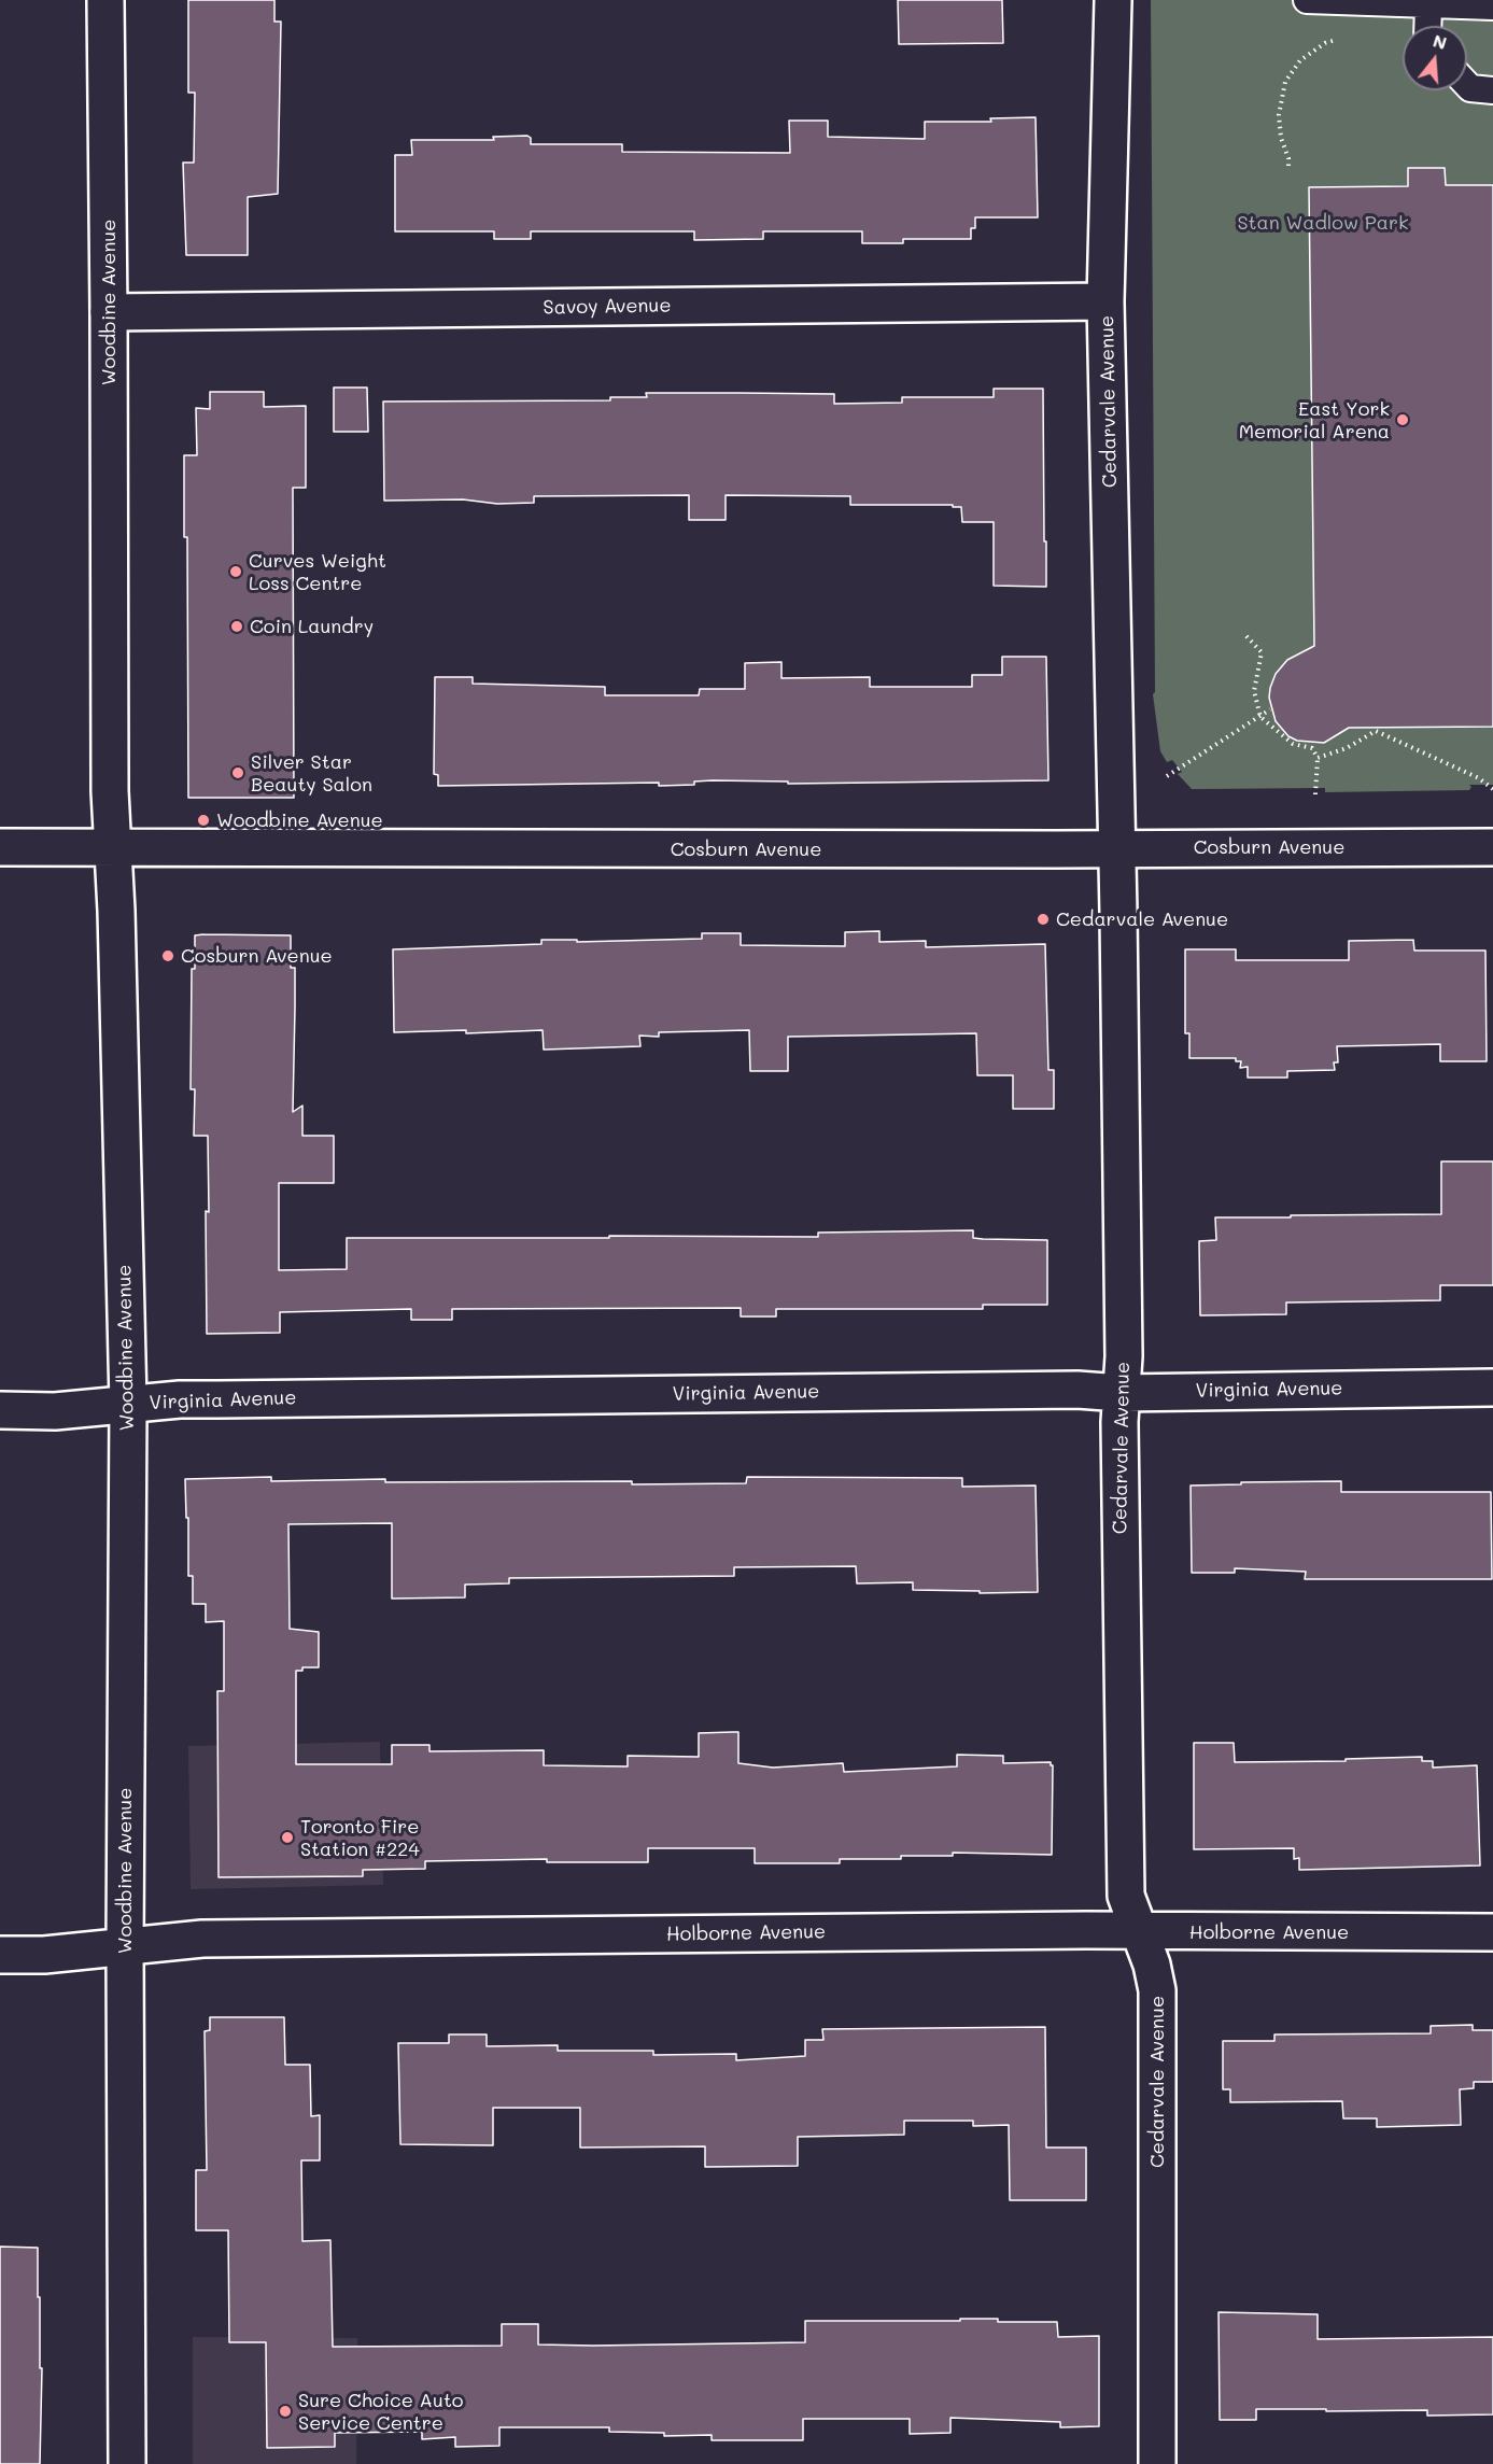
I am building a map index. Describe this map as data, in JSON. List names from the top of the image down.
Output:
{
  "streets": {
    "street": [
      "Woodbine Avenue",
      "Savoy Avenue",
      "Cedarvale Avenue",
      "Cosburn Avenue",
      "Virginia Avenue",
      "Holborne Avenue"
    ]
  },
  "crossings": [
    ["Woodbine Avenue", "Savoy Avenue"],
    ["Woodbine Avenue", "Cosburn Avenue"],
    ["Woodbine Avenue", "Virginia Avenue"],
    ["Woodbine Avenue", "Holborne Avenue"],
    ["Savoy Avenue", "Cedarvale Avenue"],
    ["Cedarvale Avenue", "Cosburn Avenue"],
    ["Cedarvale Avenue", "Virginia Avenue"],
    ["Cedarvale Avenue", "Holborne Avenue"]
  ],
  "parks": ["Stan Wadlow Park"],
  "places": [
    "East York Memorial Arena",
    "Curves Weight Loss Centre",
    "Coin Laundry",
    "Silver Star Beauty Salon",
    "Woodbine Avenue",
    "Cedarvale Avenue",
    "Cosburn Avenue",
    "Toronto Fire Station #224",
    "Sure Choice Auto Service Centre"
  ],
  "north": "top"
}
